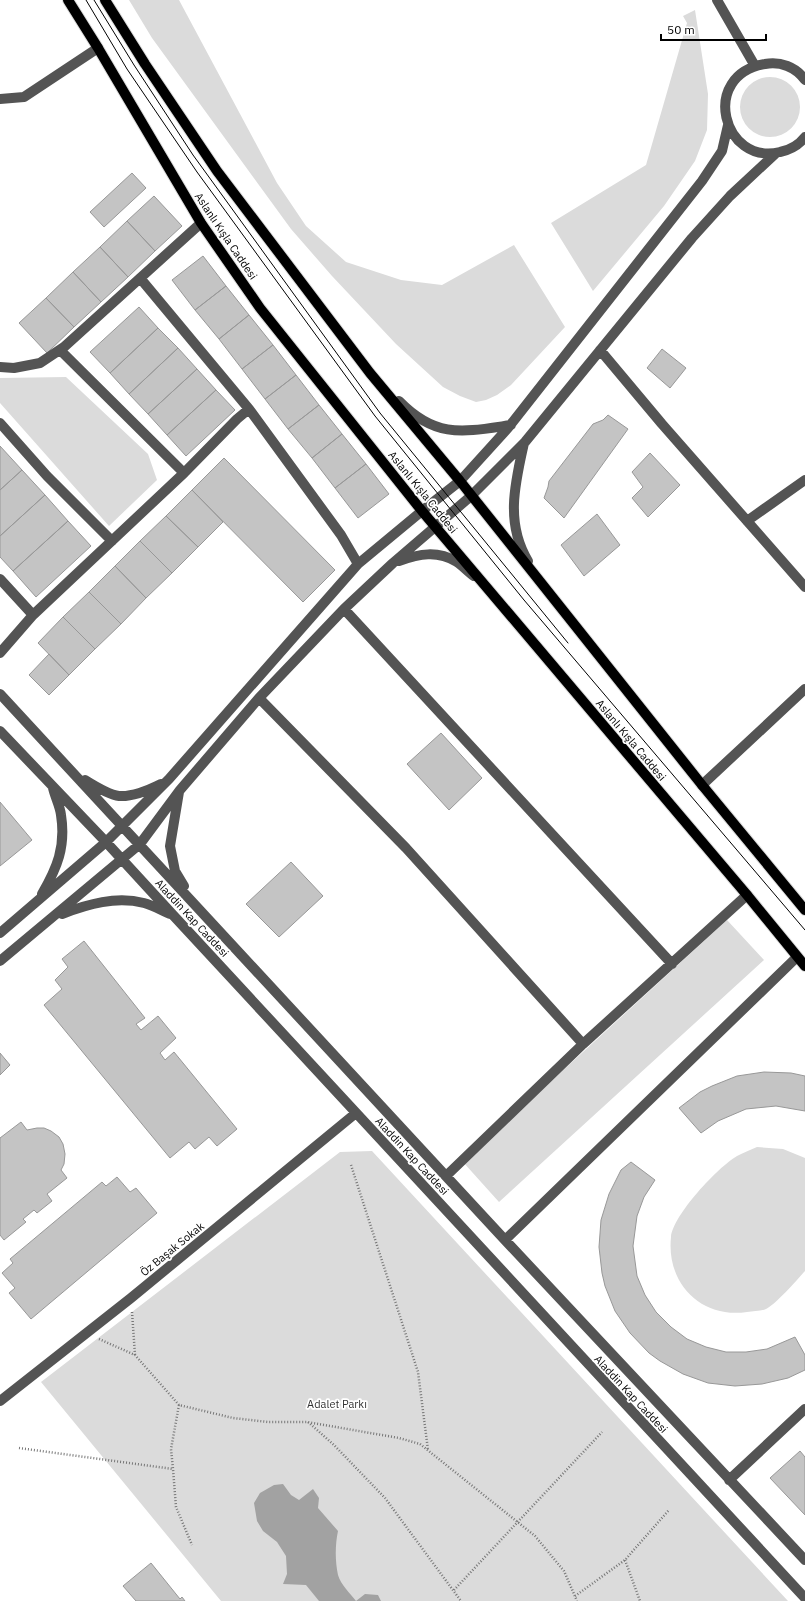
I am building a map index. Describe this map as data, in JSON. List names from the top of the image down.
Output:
{
  "streets": {
    "main road": ["Aslanlı Kışla Caddesi"],
    "street": ["Aladdin Kap Caddesi", "Öz Başak Sokak"]
  },
  "crossings": [
    ["Aladdin Kap Caddesi", "Öz Başak Sokak"]
  ],
  "parks": ["Adalet Parkı"],
  "scale_bar": "50 m"
}
